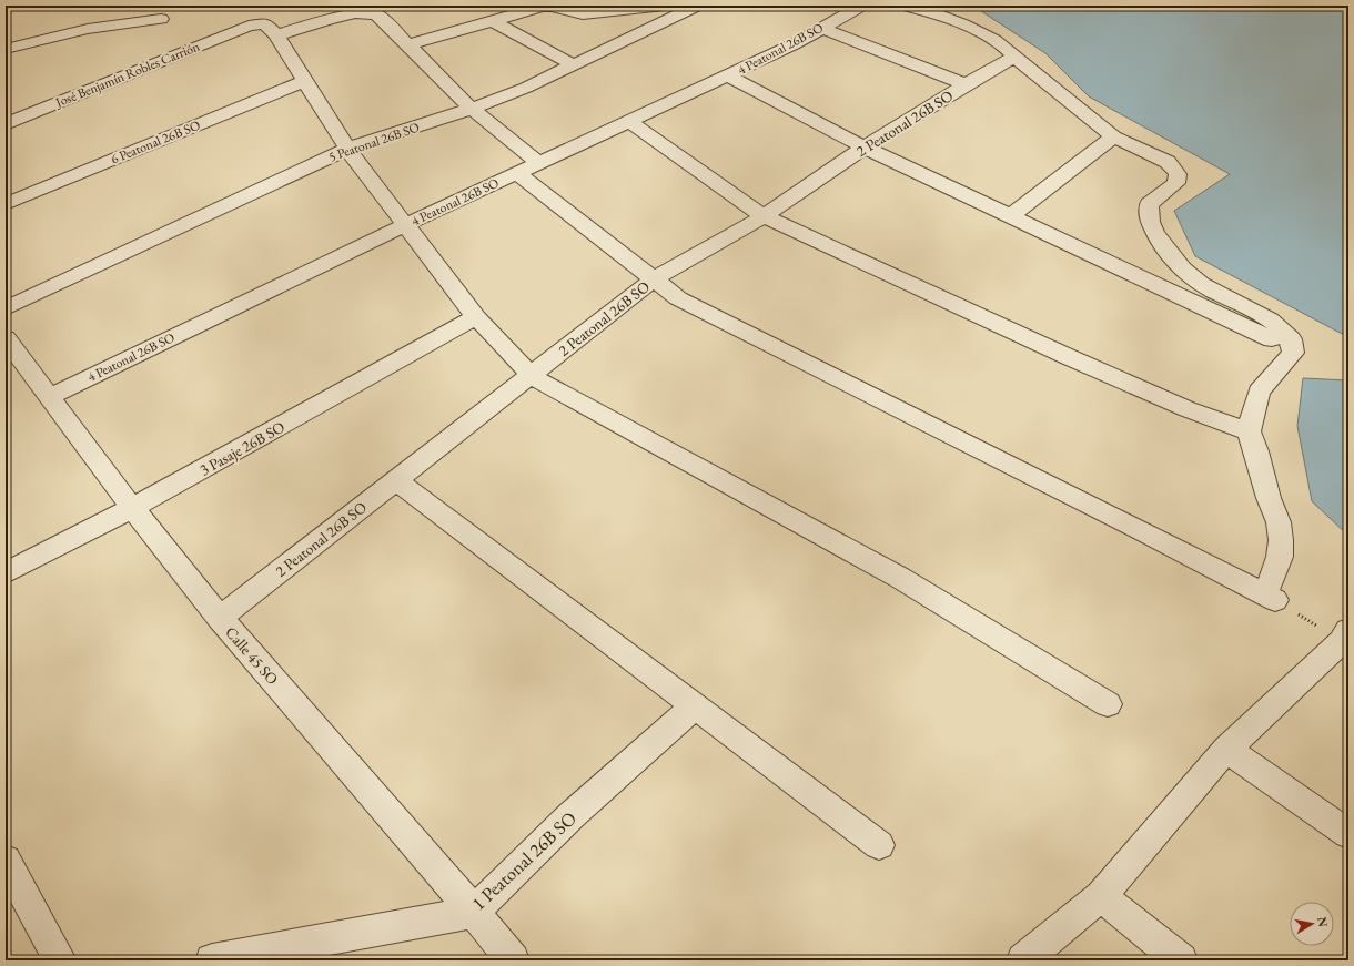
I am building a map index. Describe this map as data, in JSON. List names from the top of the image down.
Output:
{
  "streets": {
    "street": [
      "4 Peatonal 26B SO",
      "José Benjamín Robles Carrión",
      "2 Peatonal 26B SO",
      "6 Peatonal 26B SO",
      "5 Peatonal 26B SO",
      "3 Pasaje 26B SO",
      "Calle 45 SO",
      "1 Peatonal 26B SO"
    ]
  },
  "crossings": [
    ["4 Peatonal 26B SO", "Calle 45 SO"],
    ["2 Peatonal 26B SO", "Calle 45 SO"],
    ["3 Pasaje 26B SO", "Calle 45 SO"],
    ["Calle 45 SO", "1 Peatonal 26B SO"]
  ],
  "north": "right"
}
